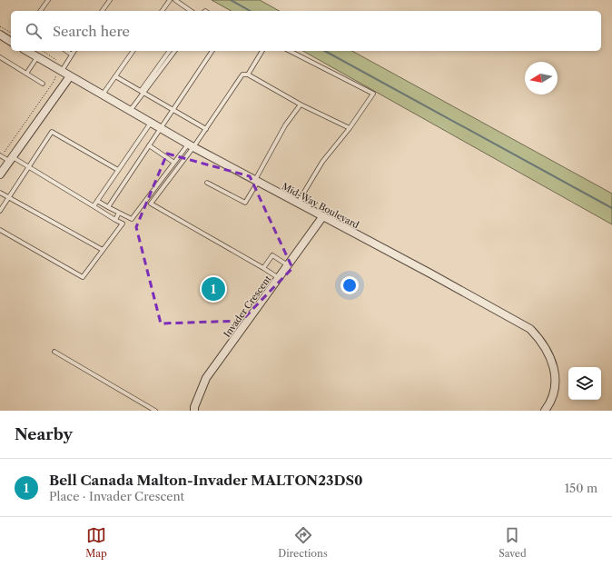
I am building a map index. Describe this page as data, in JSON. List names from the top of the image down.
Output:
{
  "streets": {
    "street": ["Mid-Way Boulevard", "Invader Crescent"]
  },
  "crossings": [
    ["Mid-Way Boulevard", "Invader Crescent"]
  ],
  "north": "left",
  "page": {
    "search": "Search here",
    "pins": "1",
    "heading": "Nearby",
    "list": [
      {
        "mark": "1",
        "name": "Bell Canada Malton-Invader MALTON23DS0",
        "note": "Place · Invader Crescent",
        "value": "150 m"
      }
    ],
    "nav": ["Map", "Directions", "Saved"]
  }
}
